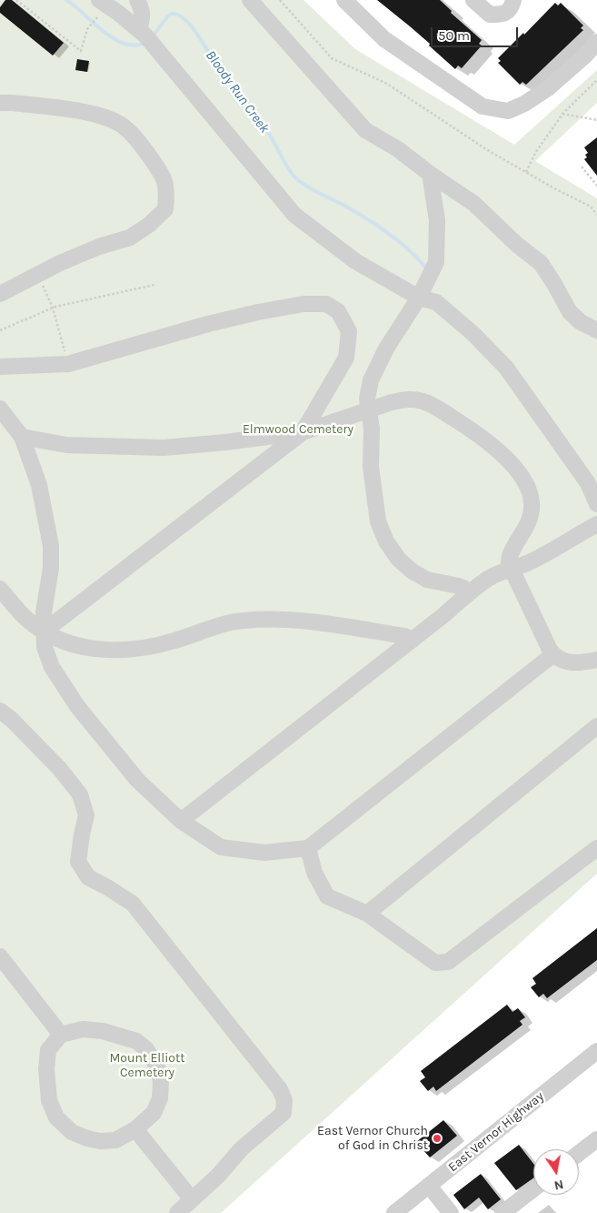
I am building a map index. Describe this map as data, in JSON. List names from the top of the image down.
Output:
{
  "streets": {
    "street": ["East Vernor Highway"]
  },
  "water": ["Bloody Run Creek"],
  "parks": ["Elmwood Cemetery", "Mount Elliott Cemetery"],
  "places": ["East Vernor Church of God in Christ"],
  "scale_bar": "50 m",
  "north": "bottom"
}
